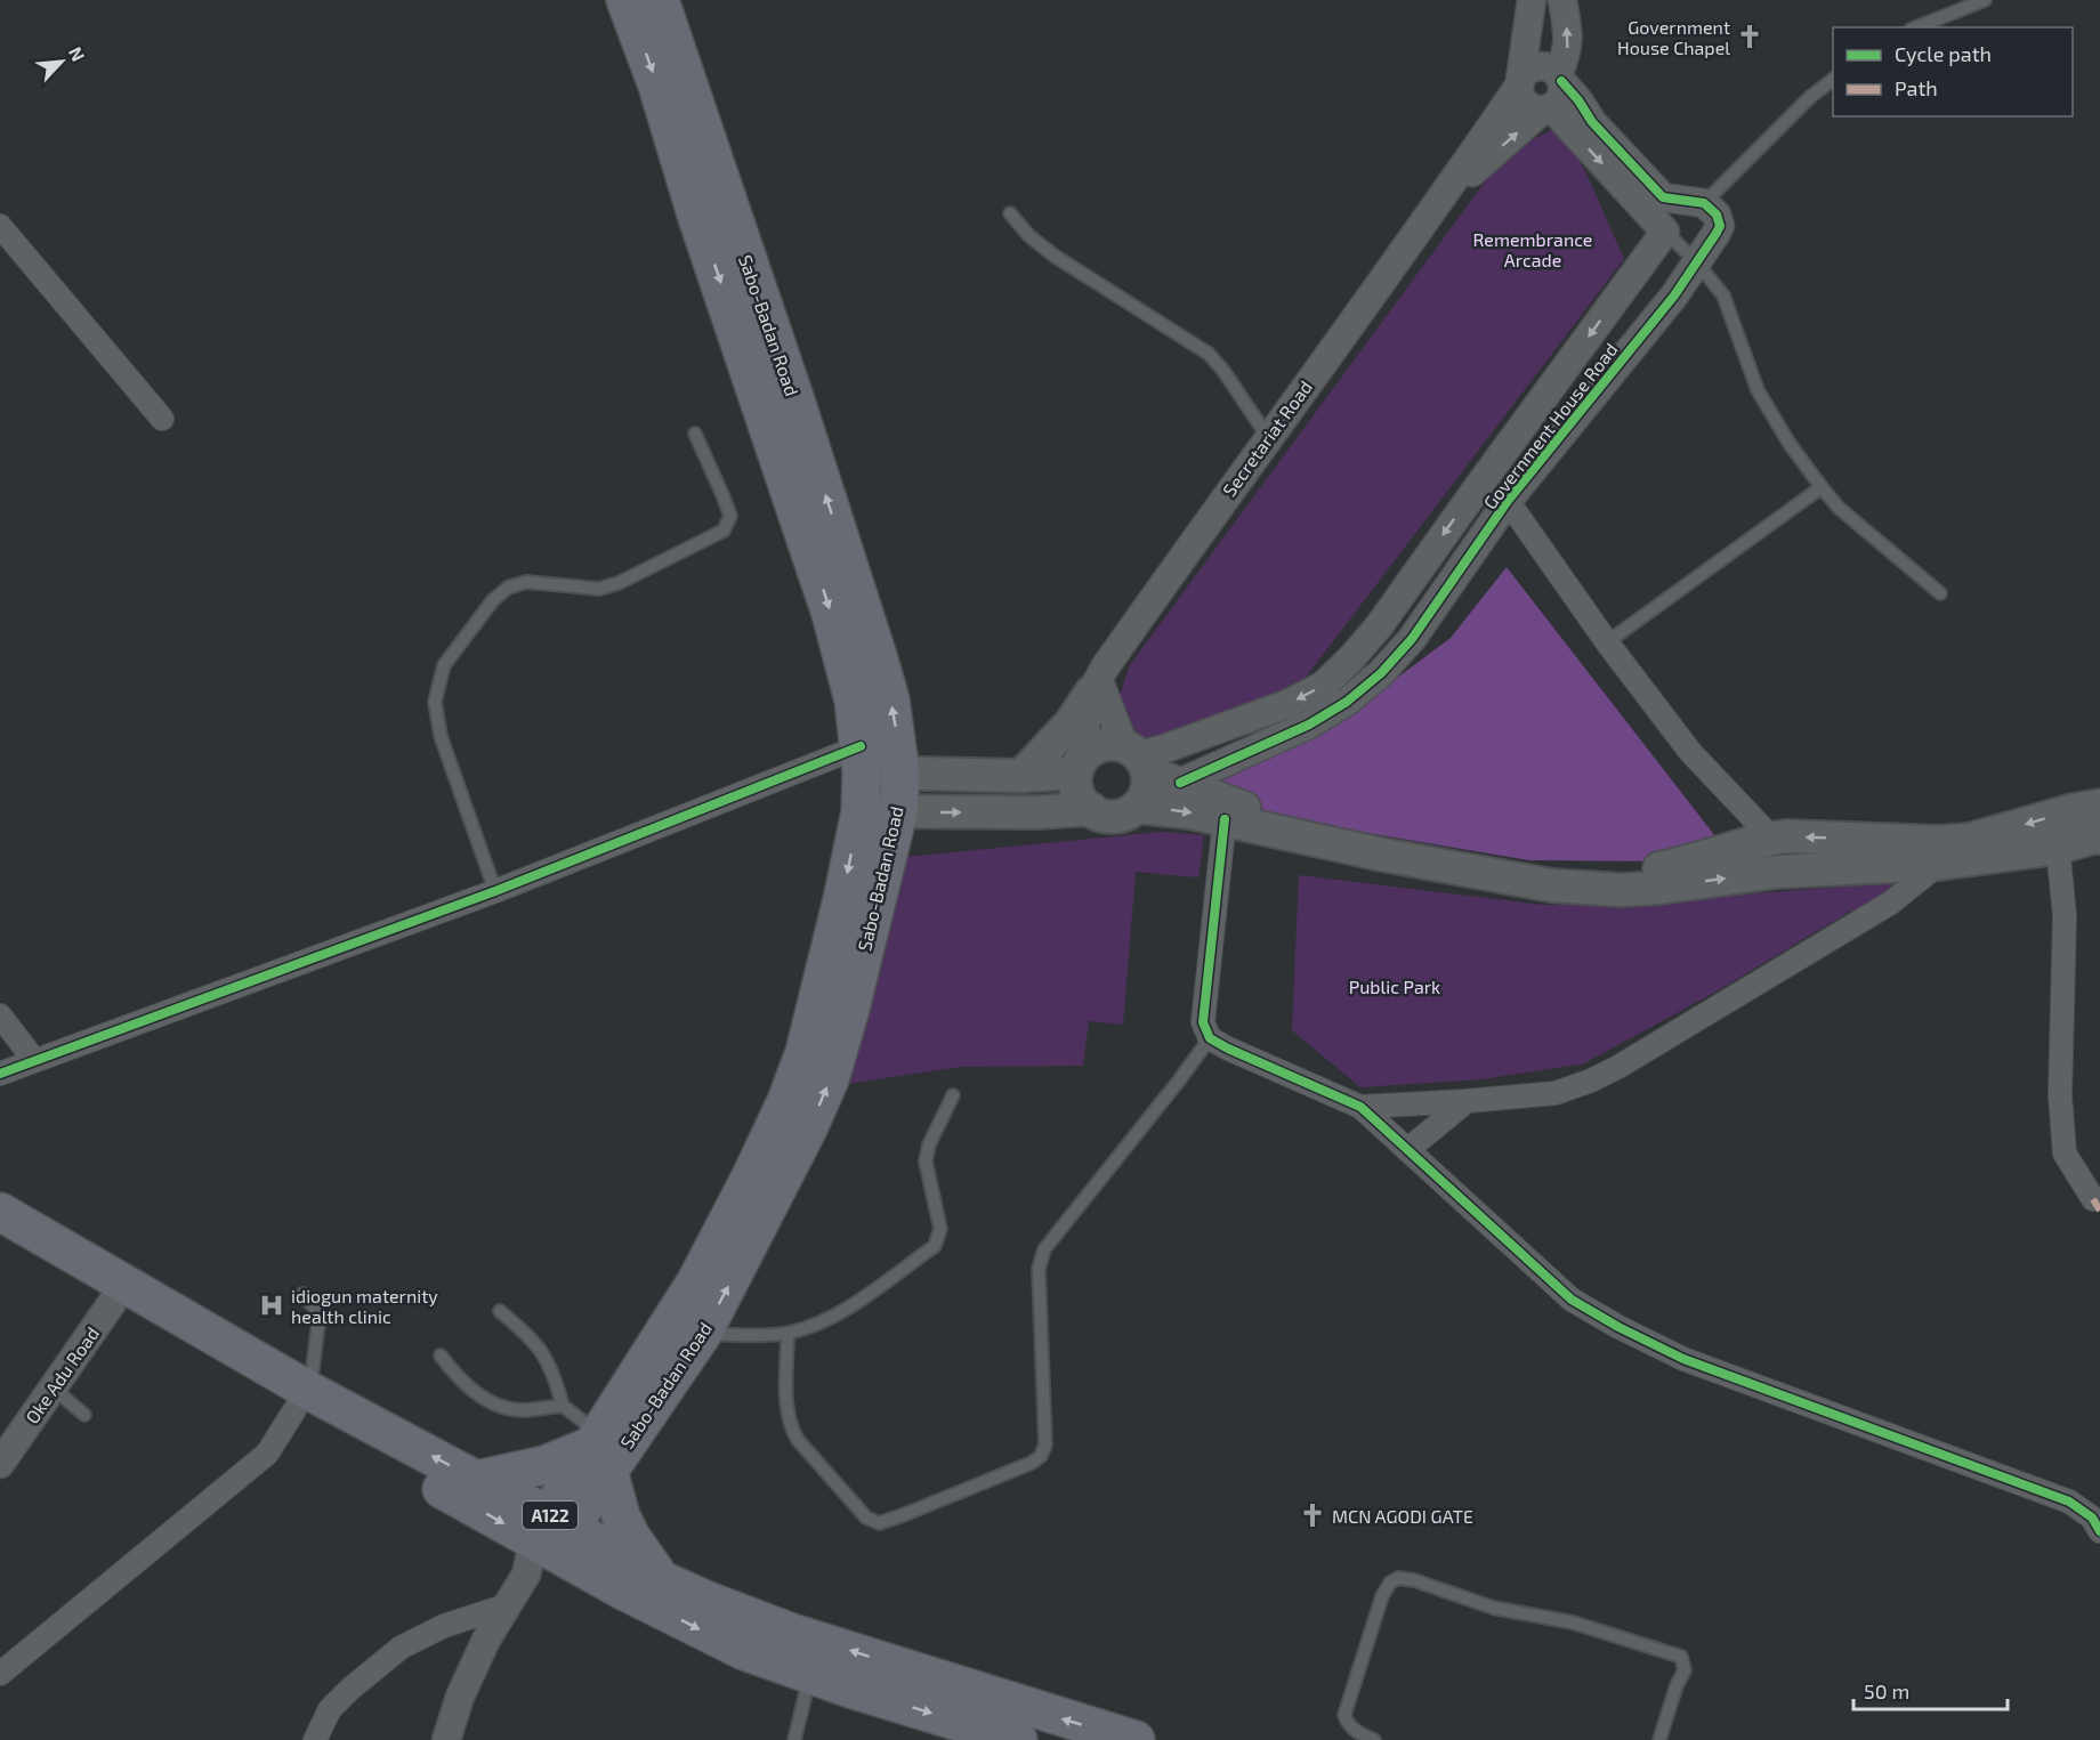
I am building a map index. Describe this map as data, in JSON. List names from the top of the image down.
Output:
{
  "streets": {
    "highway": ["Sabo-Badan Road", "A122"],
    "street": ["Government House Road", "Secretariat Road", "Oke Adu Road"]
  },
  "crossings": [
    ["Sabo-Badan Road", "A122"],
    ["Government House Road", "Secretariat Road"],
    ["Oke Adu Road", "A122"]
  ],
  "parks": ["Remembrance Arcade", "Public Park"],
  "places": {
    "church": ["Government House Chapel", "MCN AGODI GATE"],
    "hospital": ["idiogun maternity health clinic"]
  },
  "legend": ["Cycle path", "Path"],
  "scale_bar": "50 m",
  "north": "top right"
}
